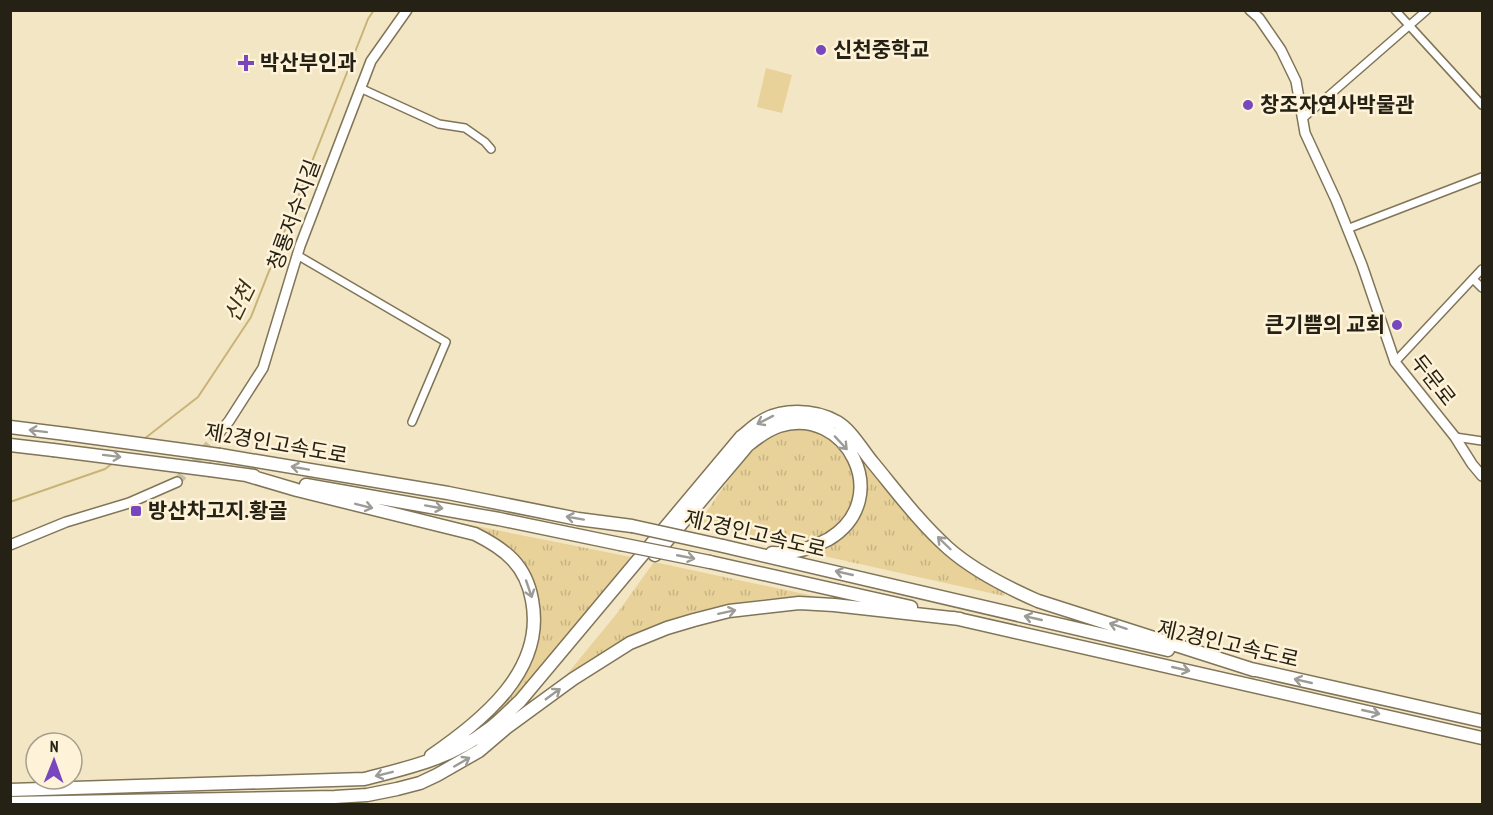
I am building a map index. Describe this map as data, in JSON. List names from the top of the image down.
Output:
{
  "streets": {
    "highway": ["제2경인고속도로"],
    "street": ["청룡저수지길", "두문로"]
  },
  "water": ["신천"],
  "places": {
    "other": ["신천중학교", "창조자연사박물관", "큰기쁨의 교회"],
    "health": ["박산부인과"],
    "transit": ["방산차고지.황골"]
  },
  "north": "top"
}
